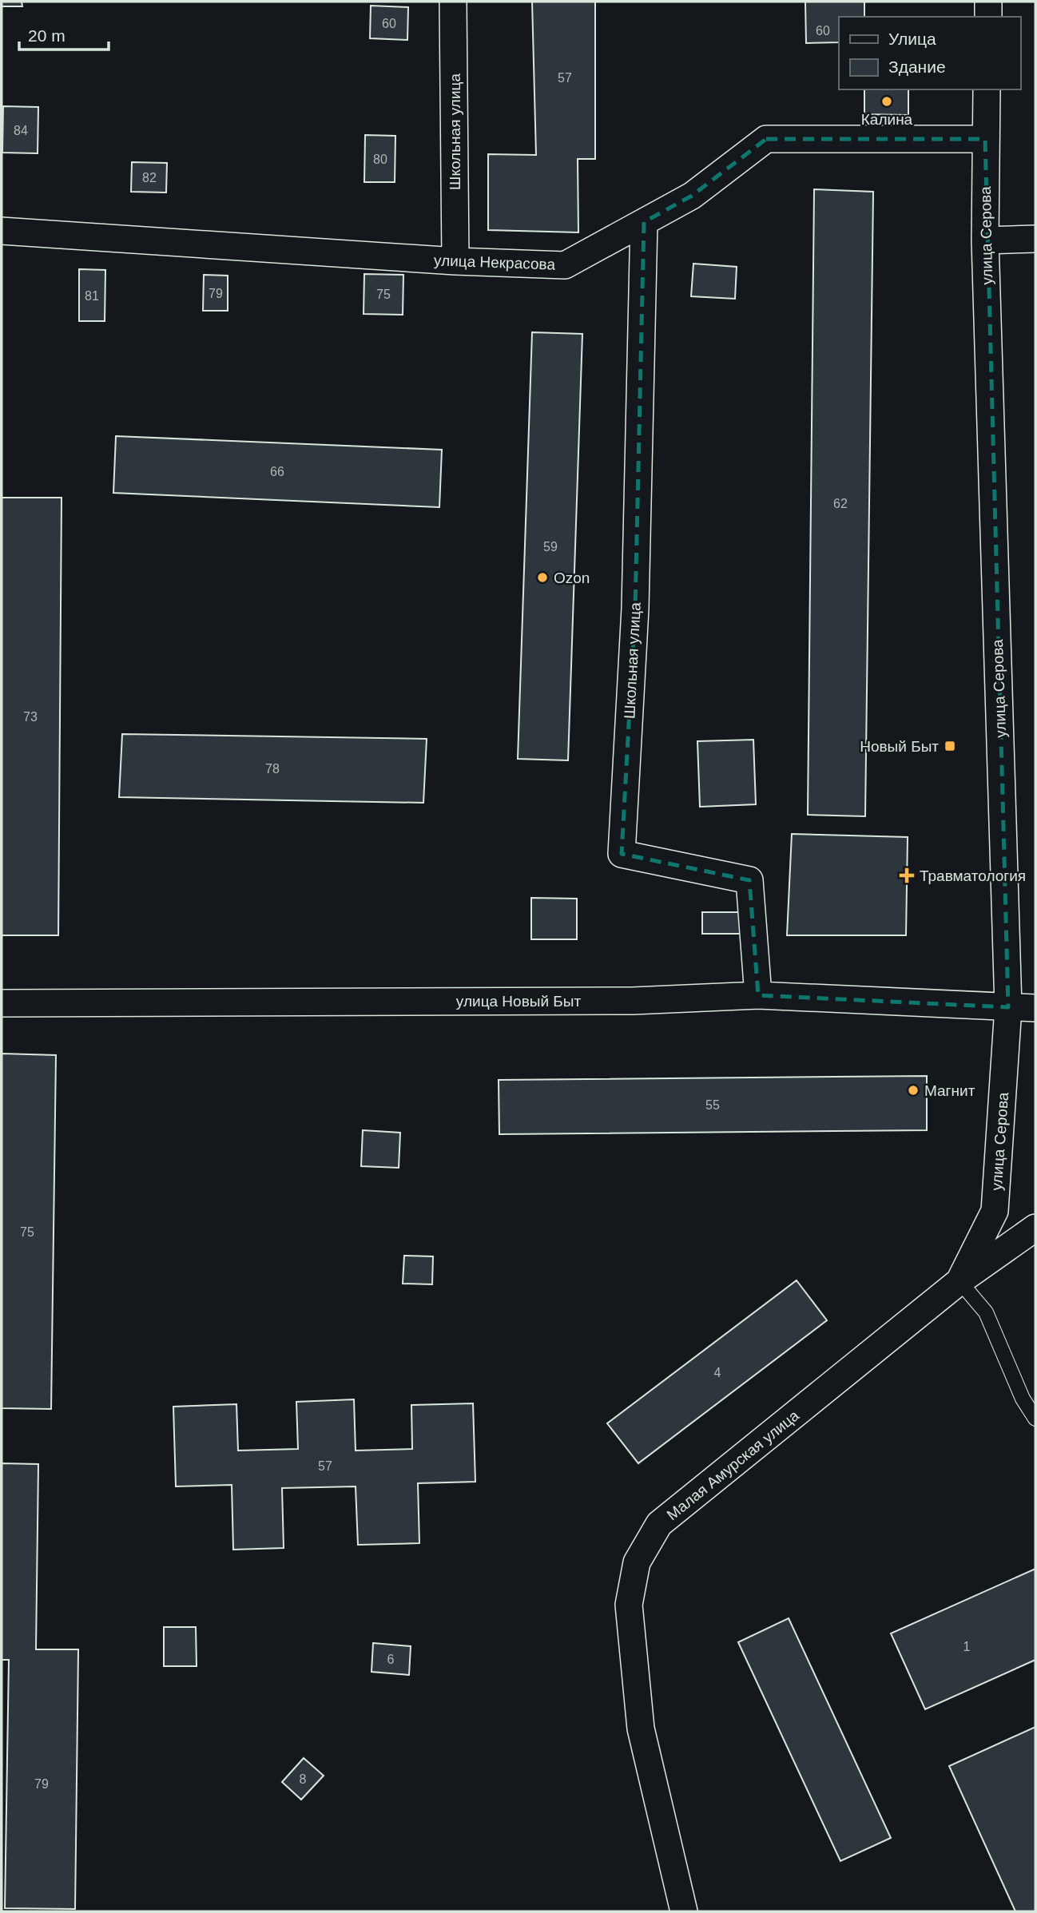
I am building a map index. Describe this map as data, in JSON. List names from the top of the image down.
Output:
{
  "streets": {
    "street": [
      "Школьная улица",
      "улица Серова",
      "улица Некрасова",
      "улица Новый Быт",
      "Малая Амурская улица"
    ]
  },
  "crossings": [
    ["Школьная улица", "улица Некрасова"],
    ["Школьная улица", "улица Новый Быт"],
    ["улица Серова", "улица Некрасова"],
    ["улица Серова", "улица Новый Быт"],
    ["улица Серова", "Малая Амурская улица"]
  ],
  "places": {
    "other": ["Калина", "Ozon", "Магнит"],
    "transit": ["Новый Быт"],
    "health": ["Травматология"]
  },
  "house_numbers": [
    "60",
    "60",
    "57",
    "84",
    "80",
    "82",
    "79",
    "75",
    "81",
    "66",
    "62",
    "59",
    "73",
    "78",
    "55",
    "75",
    "4",
    "57",
    "1",
    "6",
    "8",
    "79"
  ],
  "legend": ["Улица", "Здание"],
  "scale_bar": "20 m"
}
